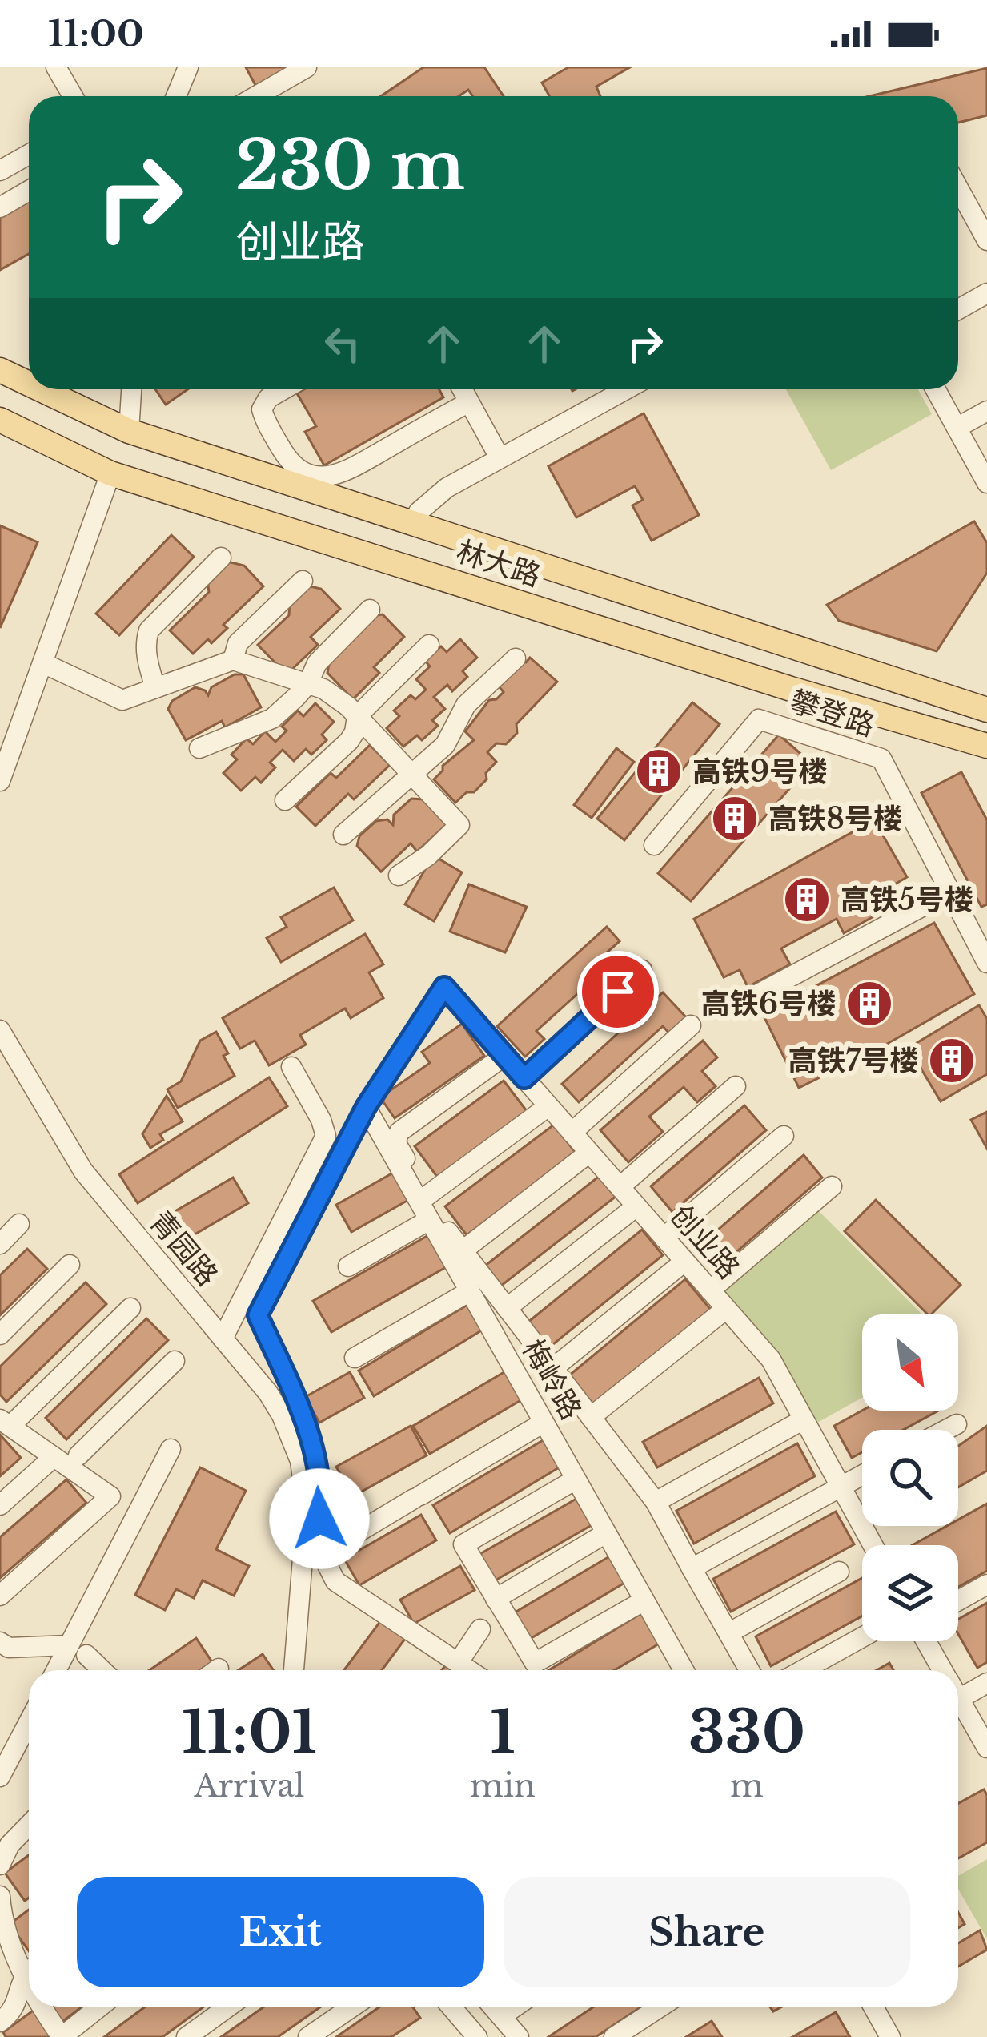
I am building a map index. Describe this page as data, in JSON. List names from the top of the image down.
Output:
{
  "streets": {
    "main road": ["林大路"],
    "street": [
      "攀登路",
      "创业路",
      "青园路",
      "梅岭路"
    ]
  },
  "crossings": [
    ["创业路", "梅岭路"]
  ],
  "places": {
    "building": [
      "高铁9号楼",
      "高铁8号楼",
      "高铁5号楼",
      "高铁6号楼",
      "高铁7号楼"
    ]
  },
  "north": "bottom right",
  "page": {
    "status": "11:00",
    "turn": ["230 m", "创业路"],
    "eta": [
      "11:01",
      "Arrival",
      "1",
      "min",
      "330",
      "m"
    ],
    "buttons": ["Exit", "Share"]
  }
}
